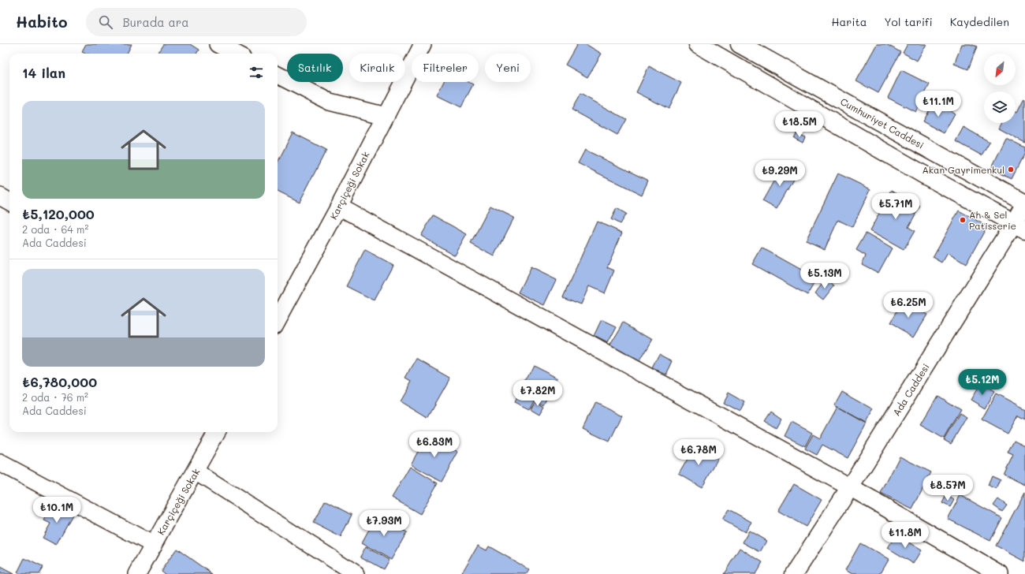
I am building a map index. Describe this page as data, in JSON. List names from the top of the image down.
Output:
{
  "streets": {
    "main road": ["Cumhuriyet Caddesi", "Ada Caddesi"],
    "street": ["Karçiçeği Sokak"]
  },
  "crossings": [
    ["Cumhuriyet Caddesi", "Ada Caddesi"]
  ],
  "places": ["Akan Gayrimenkul", "Ah & Sel Patisserie"],
  "north": "bottom left",
  "page": {
    "header": "Habito",
    "search": "Burada ara",
    "nav": ["Harita", "Yol tarifi", "Kaydedilen"],
    "chip": [
      "Satılık",
      "Kiralık",
      "Filtreler",
      "Yeni"
    ],
    "heading": "14 ilan",
    "price": [
      "₺11.1M",
      "₺18.5M",
      "₺9.29M",
      "₺5.71M",
      "₺5.13M",
      "₺6.25M",
      "₺5.12M",
      "₺7.82M",
      "₺6.83M",
      "₺6.78M",
      "₺8.57M",
      "₺10.1M",
      "₺7.93M",
      "₺11.8M"
    ],
    "list": [
      {
        "name": "₺5,120,000",
        "note": "2 oda · 64 m² · Ada Caddesi"
      },
      {
        "name": "₺6,780,000",
        "note": "2 oda · 76 m² · Ada Caddesi"
      }
    ]
  }
}
